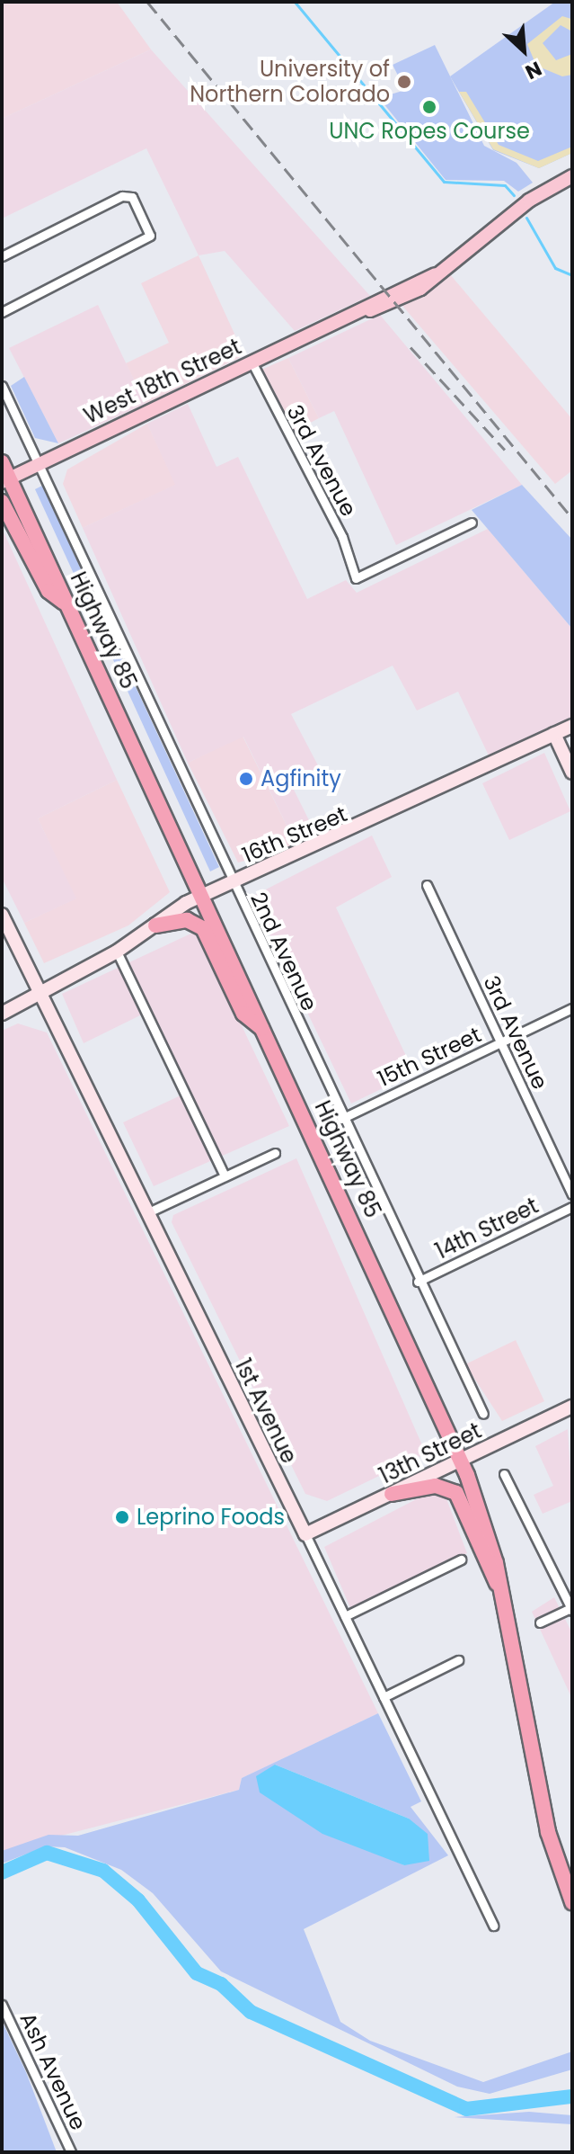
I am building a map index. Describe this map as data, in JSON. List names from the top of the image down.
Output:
{
  "streets": {
    "highway": ["Highway 85"],
    "main road": ["West 18th Street"],
    "street": [
      "3rd Avenue",
      "16th Street",
      "2nd Avenue",
      "15th Street",
      "14th Street",
      "1st Avenue",
      "13th Street",
      "Ash Avenue"
    ]
  },
  "crossings": [
    ["West 18th Street", "3rd Avenue"],
    ["West 18th Street", "Highway 85"],
    ["West 18th Street", "2nd Avenue"],
    ["3rd Avenue", "15th Street"],
    ["Highway 85", "16th Street"],
    ["Highway 85", "13th Street"],
    ["16th Street", "2nd Avenue"],
    ["16th Street", "1st Avenue"],
    ["2nd Avenue", "15th Street"],
    ["2nd Avenue", "14th Street"],
    ["1st Avenue", "13th Street"]
  ],
  "places": [
    "University of Northern Colorado",
    "UNC Ropes Course",
    "Agfinity",
    "Leprino Foods"
  ],
  "north": "bottom right"
}
